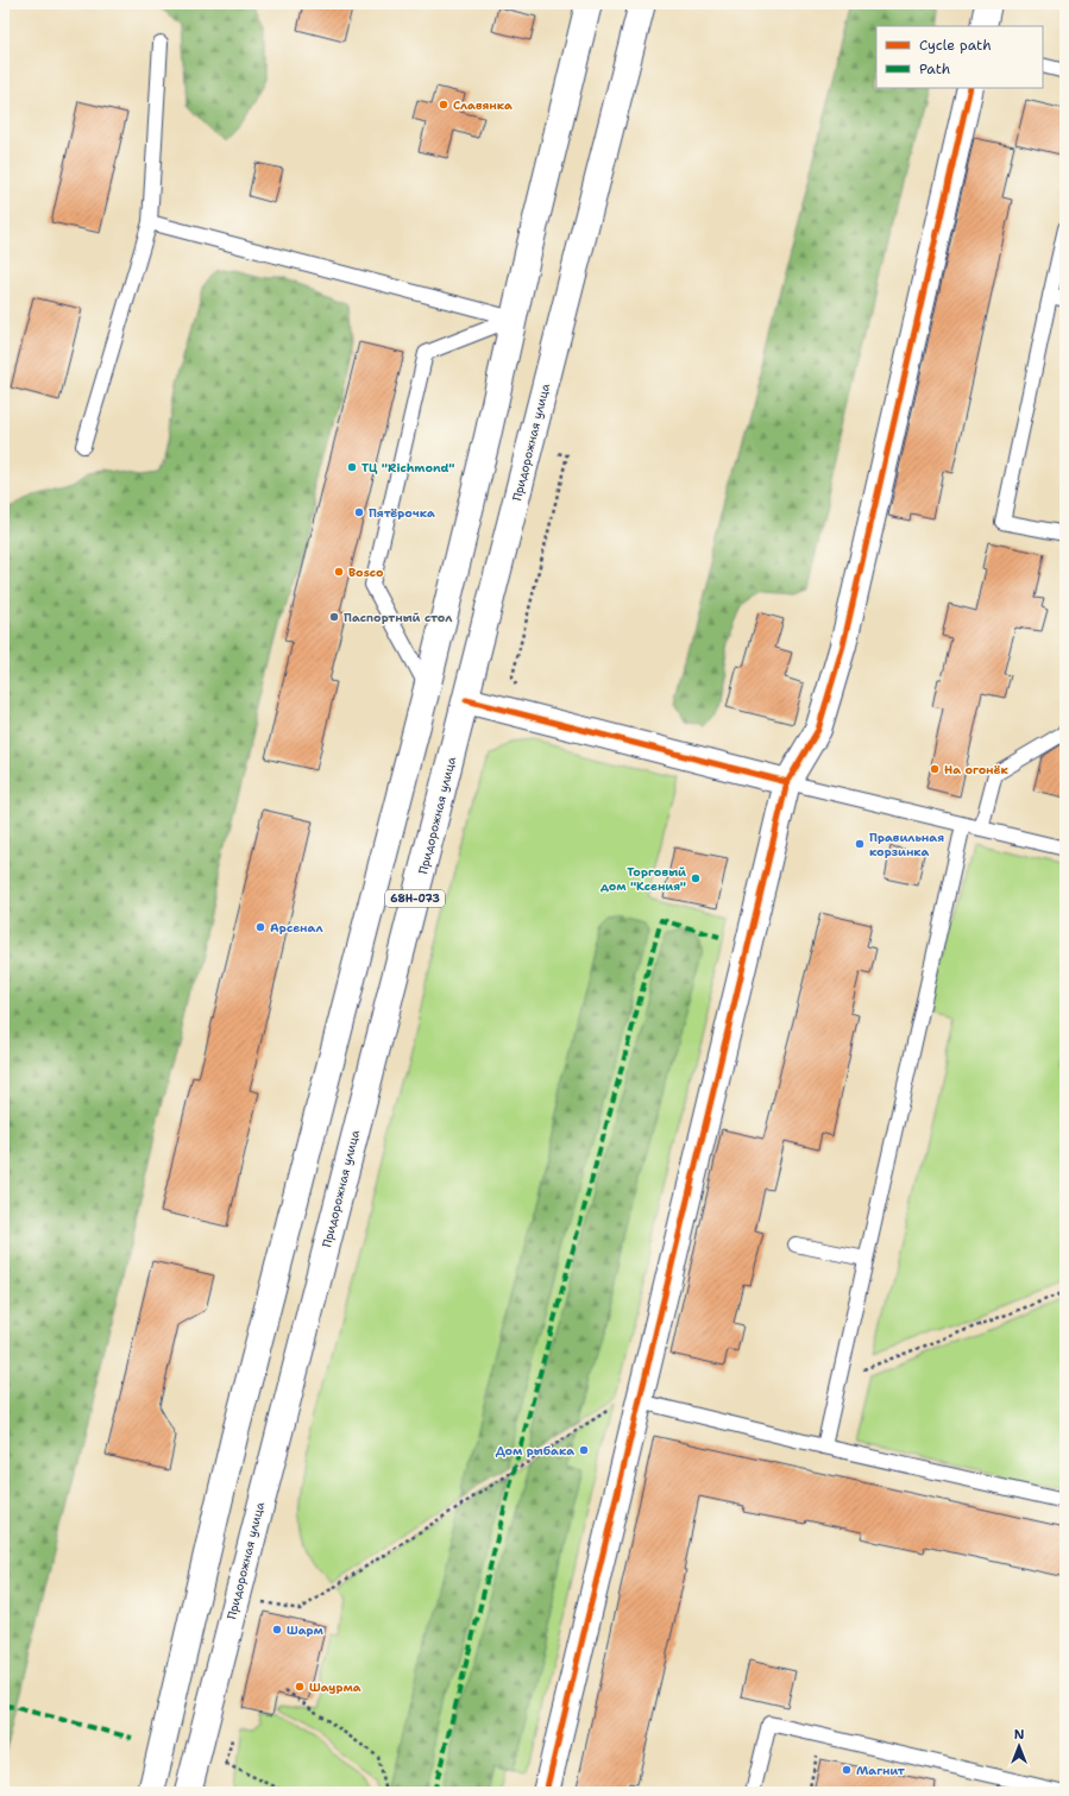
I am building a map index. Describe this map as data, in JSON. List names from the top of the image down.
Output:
{
  "streets": {
    "main road": ["Придорожная улица", "68Н-073"]
  },
  "places": [
    "Славянка",
    "ТЦ \"Richmond\"",
    "Пятёрочка",
    "Bosco",
    "Паспортный стол",
    "На огонёк",
    "Правильная корзинка",
    "Торговый дом \"Ксения\"",
    "Арсенал",
    "Дом рыбака",
    "Шарм",
    "Шаурма",
    "Магнит"
  ],
  "legend": ["Cycle path", "Path"],
  "north": "top"
}
